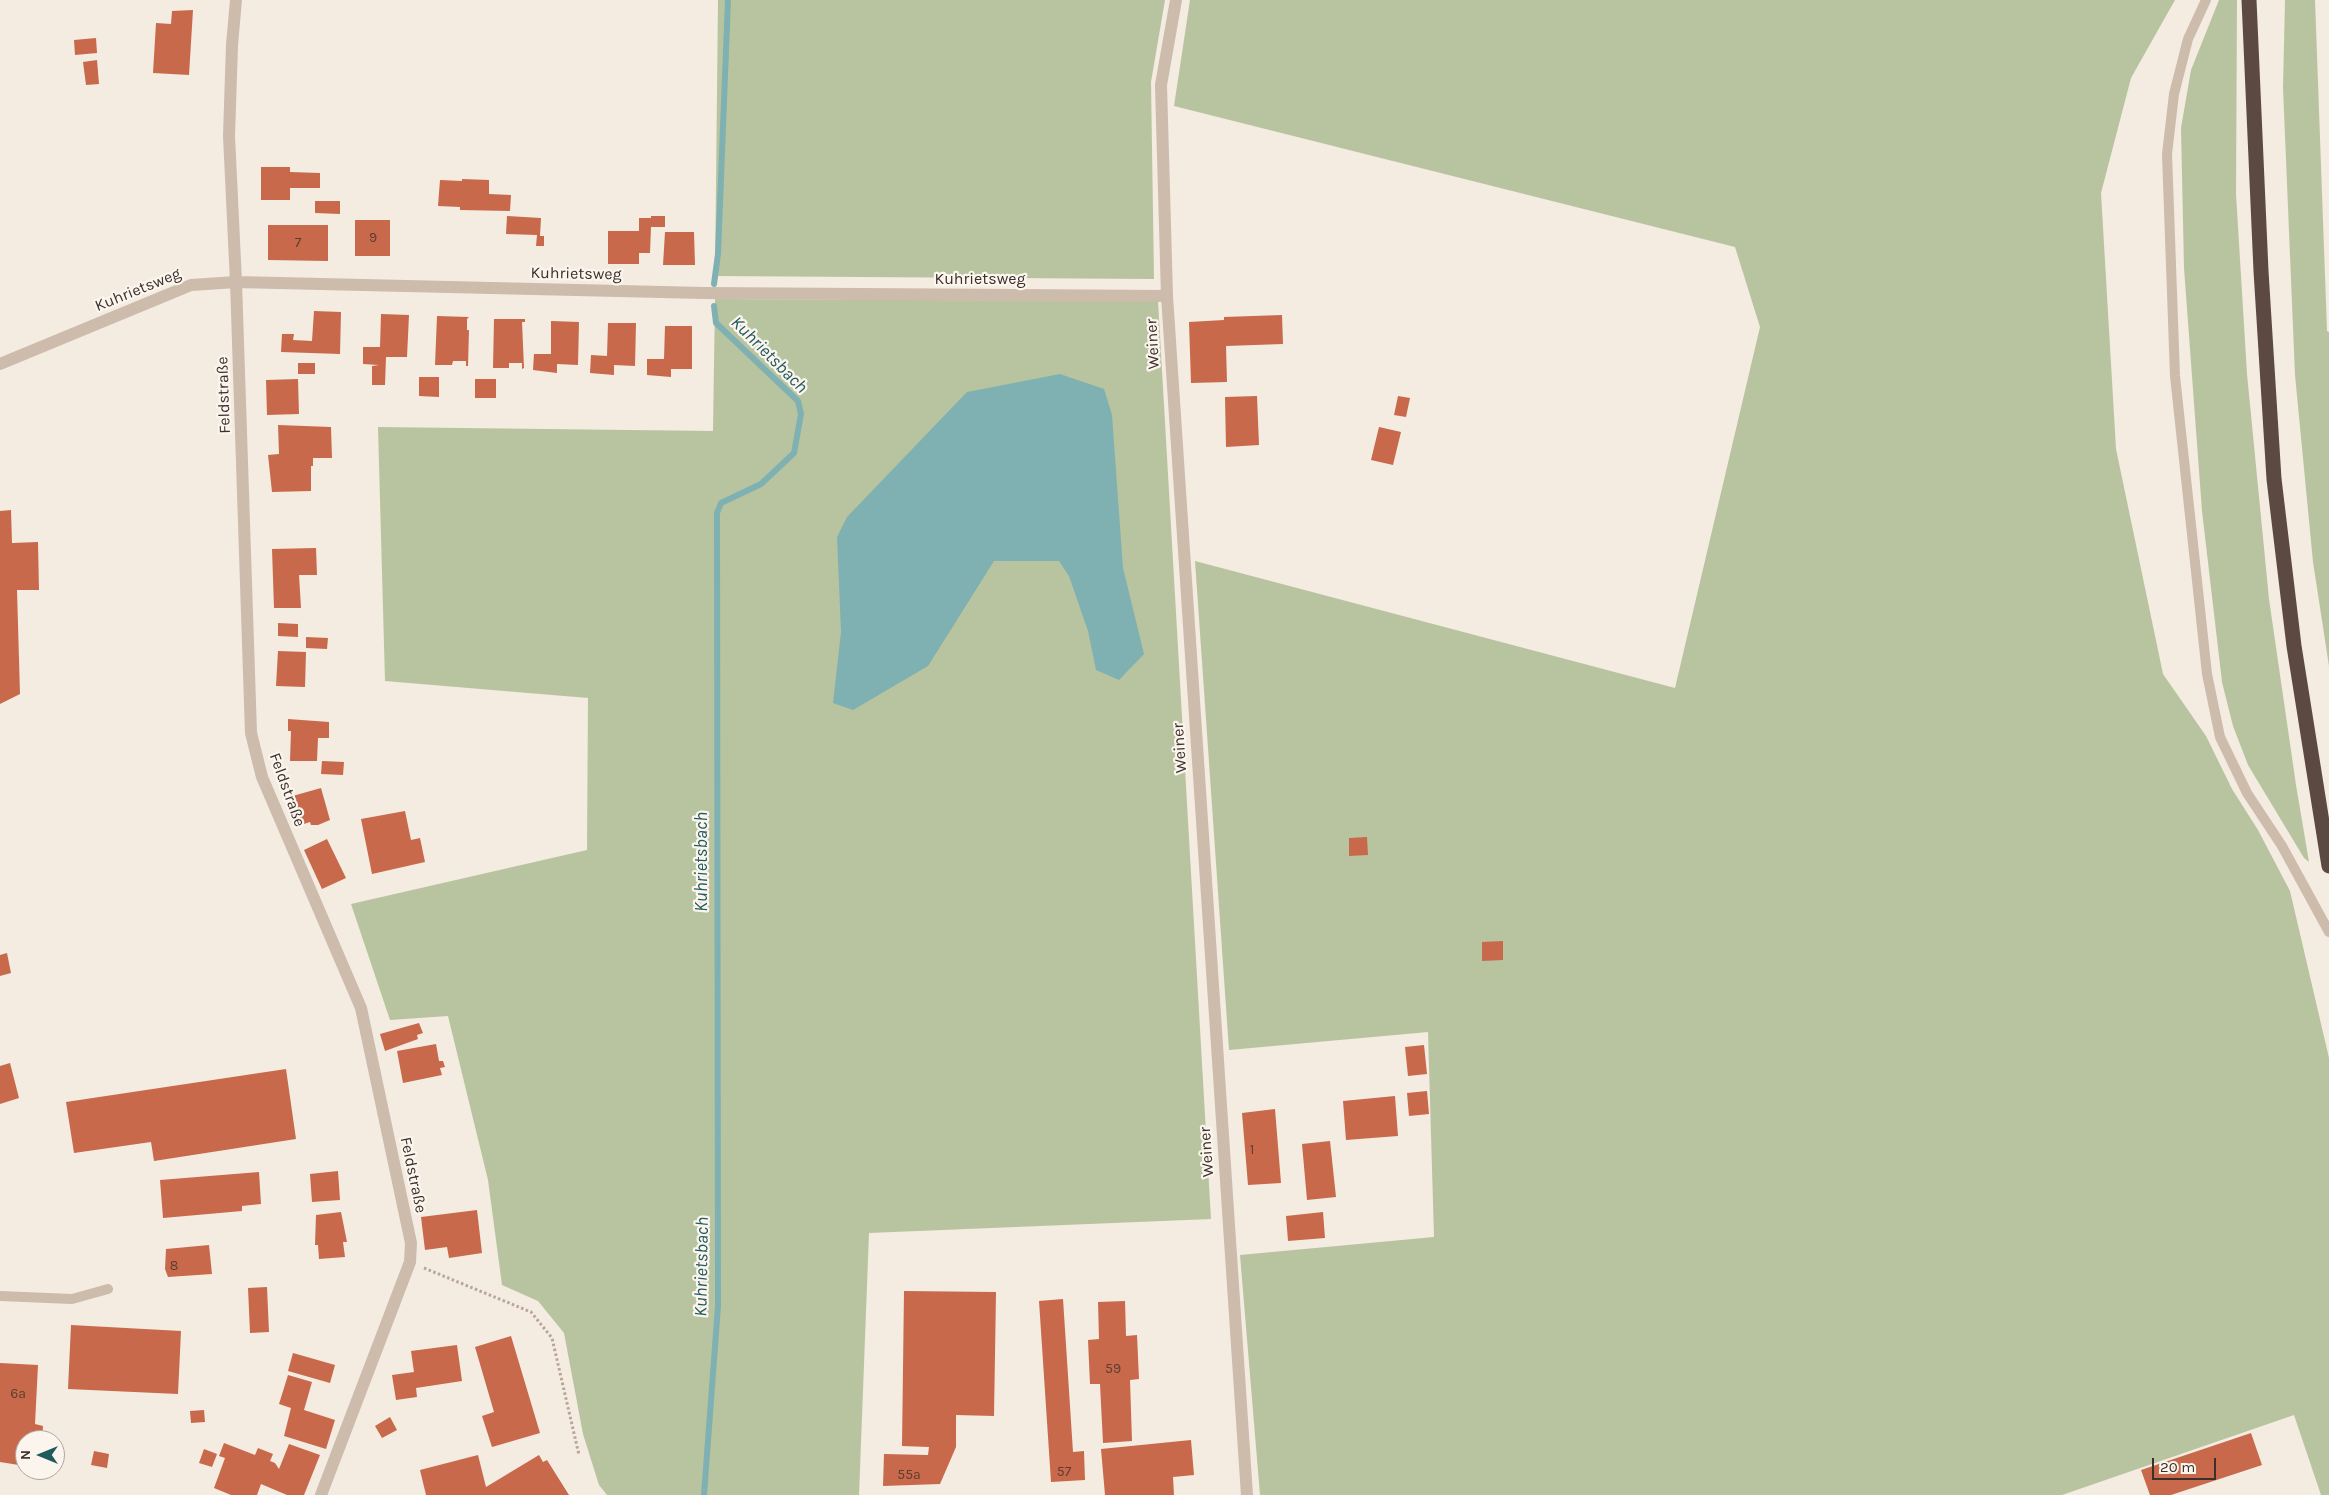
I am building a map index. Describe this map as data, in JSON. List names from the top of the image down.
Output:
{
  "streets": {
    "street": ["Kuhrietsweg", "Weiner", "Feldstraße"]
  },
  "crossings": [
    ["Kuhrietsweg", "Weiner"],
    ["Kuhrietsweg", "Feldstraße"]
  ],
  "water": ["Kuhrietsbach"],
  "house_numbers": [
    "9",
    "7",
    "1",
    "8",
    "59",
    "6a",
    "57",
    "55a"
  ],
  "scale_bar": "20 m",
  "north": "left"
}
